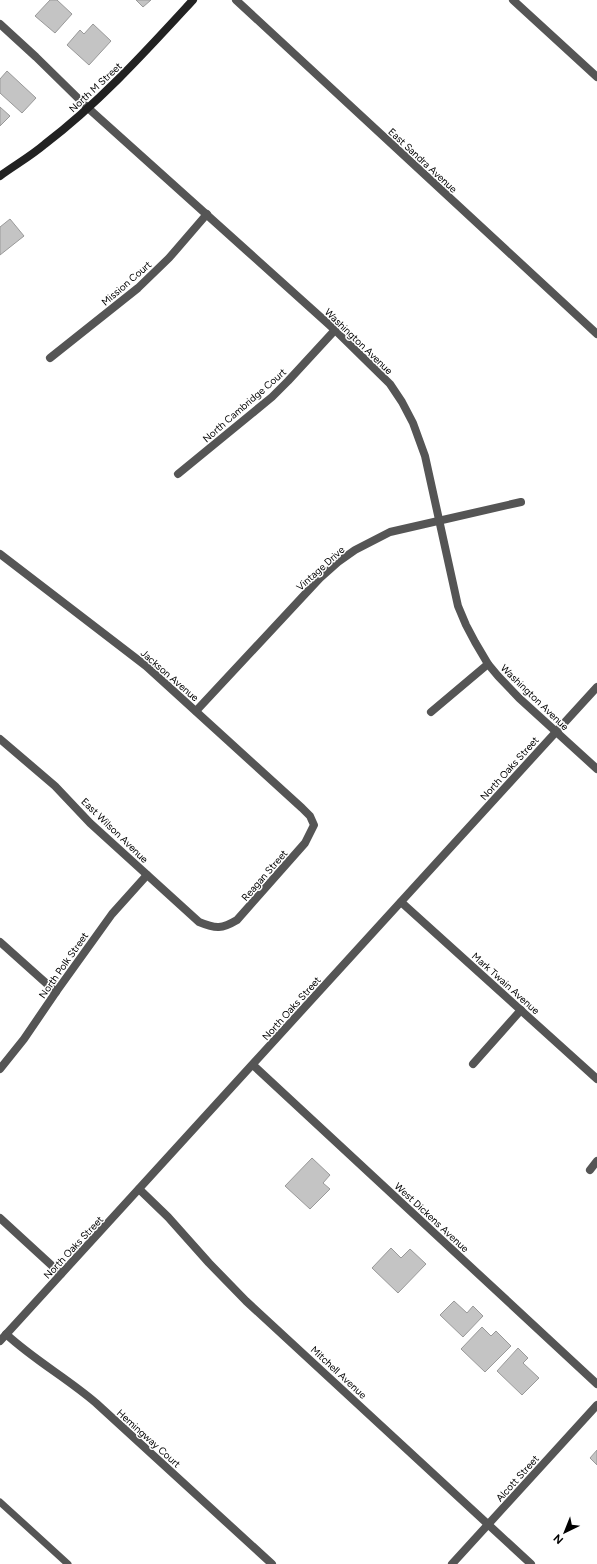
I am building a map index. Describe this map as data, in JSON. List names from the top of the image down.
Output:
{
  "streets": {
    "street": [
      "North M Street",
      "East Sandra Avenue",
      "Mission Court",
      "Washington Avenue",
      "North Cambridge Court",
      "Vintage Drive",
      "Jackson Avenue",
      "North Oaks Street",
      "East Wilson Avenue",
      "Reagan Street",
      "North Polk Street",
      "Mark Twain Avenue",
      "West Dickens Avenue",
      "Mitchell Avenue",
      "Hemingway Court",
      "Alcott Street"
    ]
  },
  "crossings": [
    ["North M Street", "Washington Avenue"],
    ["Mission Court", "Washington Avenue"],
    ["Washington Avenue", "North Cambridge Court"],
    ["Washington Avenue", "Vintage Drive"],
    ["Washington Avenue", "North Oaks Street"],
    ["Vintage Drive", "Jackson Avenue"],
    ["Jackson Avenue", "Reagan Street"],
    ["North Oaks Street", "Mark Twain Avenue"],
    ["North Oaks Street", "West Dickens Avenue"],
    ["North Oaks Street", "Mitchell Avenue"],
    ["North Oaks Street", "Hemingway Court"],
    ["East Wilson Avenue", "Reagan Street"],
    ["East Wilson Avenue", "North Polk Street"],
    ["Mitchell Avenue", "Alcott Street"]
  ],
  "north": "bottom left"
}
